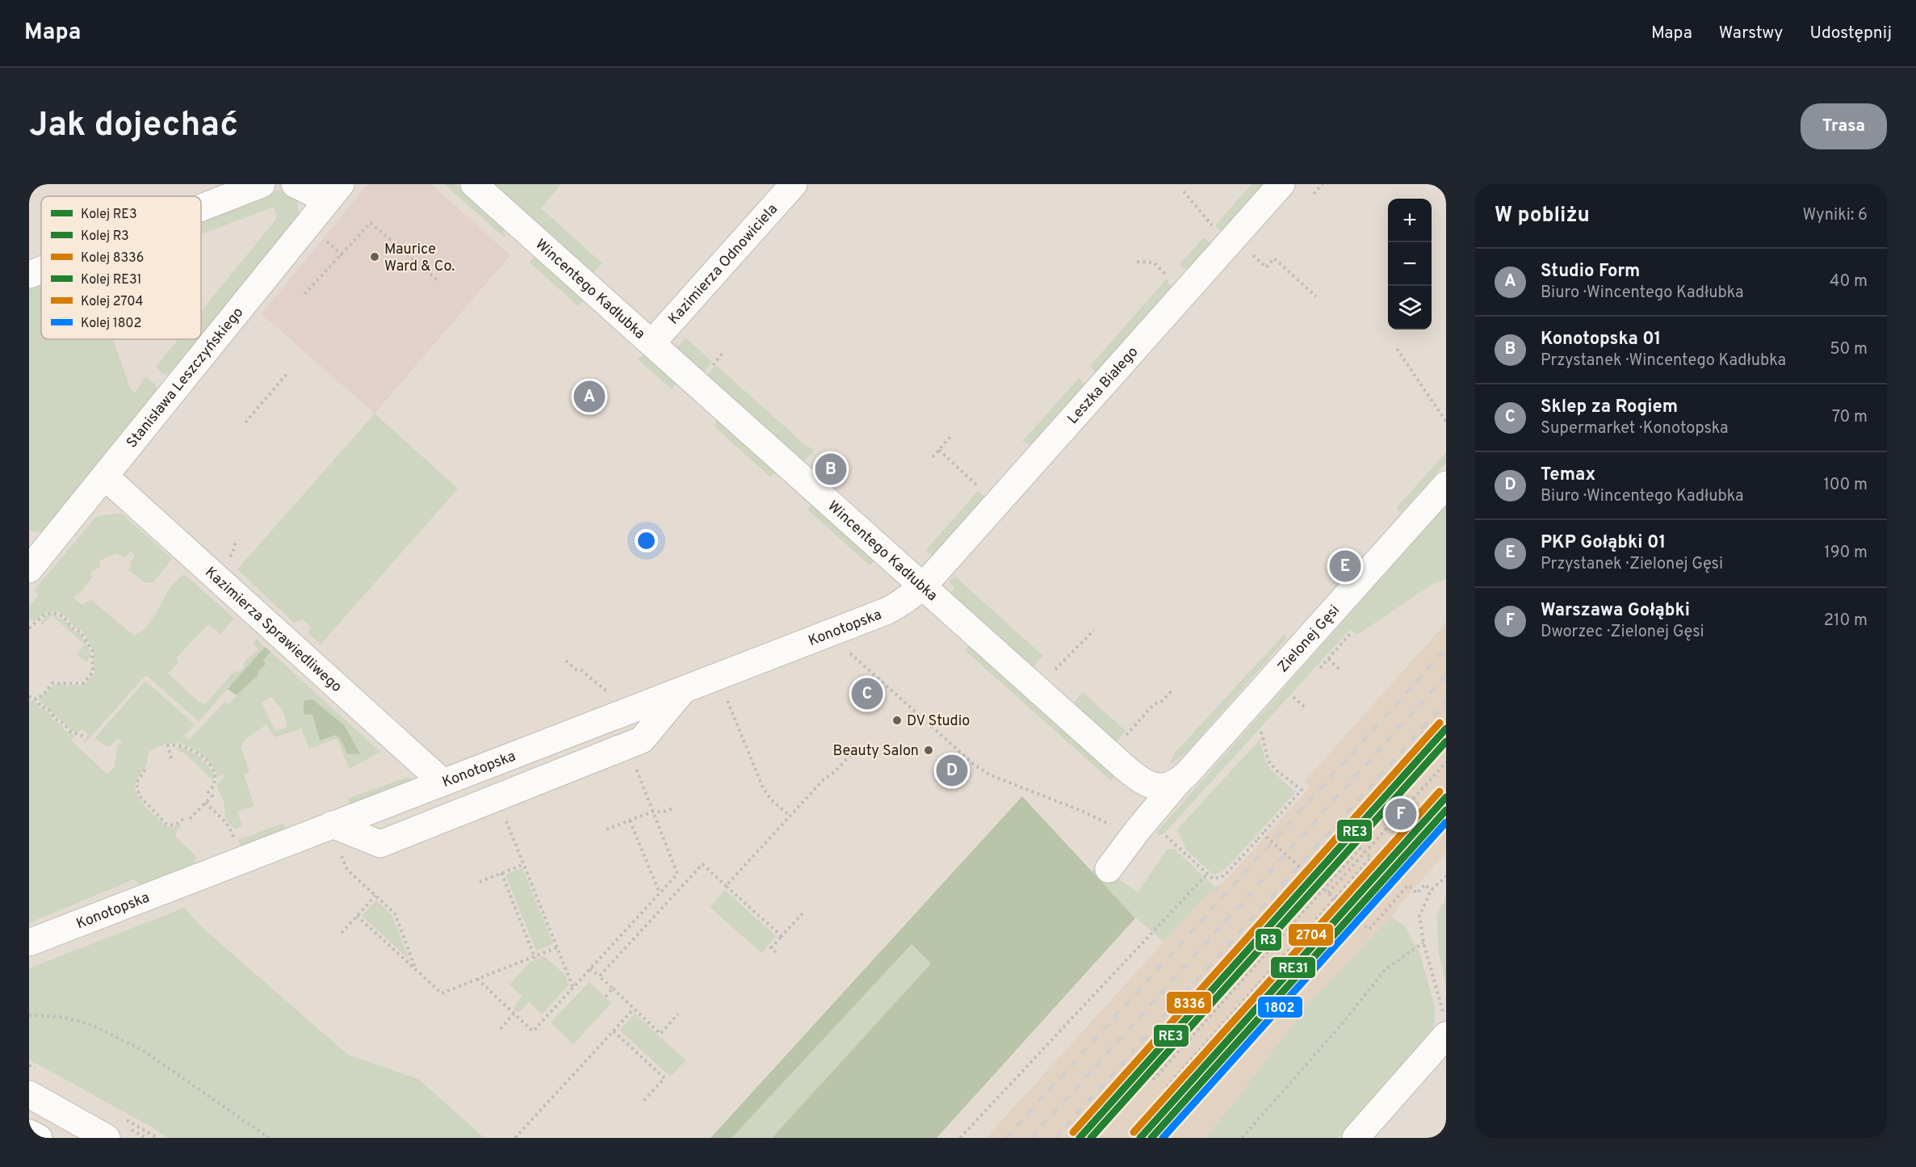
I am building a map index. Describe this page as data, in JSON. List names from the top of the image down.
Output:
{
  "streets": {
    "street": [
      "Kazimierza Odnowiciela",
      "Wincentego Kadłubka",
      "Stanisława Leszczyńskiego",
      "Leszka Białego",
      "Konotopska",
      "Kazimierza Sprawiedliwego",
      "Zielonej Gęsi"
    ]
  },
  "crossings": [
    ["Kazimierza Odnowiciela", "Wincentego Kadłubka"],
    ["Wincentego Kadłubka", "Leszka Białego"],
    ["Wincentego Kadłubka", "Konotopska"],
    ["Wincentego Kadłubka", "Zielonej Gęsi"],
    ["Stanisława Leszczyńskiego", "Kazimierza Sprawiedliwego"],
    ["Leszka Białego", "Konotopska"],
    ["Konotopska", "Kazimierza Sprawiedliwego"]
  ],
  "places": ["Maurice Ward & Co.", "DV Studio", "Beauty Salon"],
  "lines": [
    "rail line 8336",
    "rail line RE3",
    "rail line R3",
    "rail line 2704",
    "rail line RE31",
    "rail line 1802"
  ],
  "legend": [
    "Kolej RE3",
    "Kolej R3",
    "Kolej 8336",
    "Kolej RE31",
    "Kolej 2704",
    "Kolej 1802"
  ],
  "page": {
    "header": "Mapa",
    "nav": ["Mapa", "Warstwy", "Udostępnij"],
    "buttons": "Trasa",
    "title": "Jak dojechać",
    "heading": ["W pobliżu", "Wyniki: 6"],
    "map_buttons": ["+", "−"],
    "list": [
      {
        "mark": "A",
        "name": "Studio Form",
        "note": "Biuro · Wincentego Kadłubka",
        "value": "40 m"
      },
      {
        "mark": "B",
        "name": "Konotopska 01",
        "note": "Przystanek · Wincentego Kadłubka",
        "value": "50 m"
      },
      {
        "mark": "C",
        "name": "Sklep za Rogiem",
        "note": "Supermarket · Konotopska",
        "value": "70 m"
      },
      {
        "mark": "D",
        "name": "Temax",
        "note": "Biuro · Wincentego Kadłubka",
        "value": "100 m"
      },
      {
        "mark": "E",
        "name": "PKP Gołąbki 01",
        "note": "Przystanek · Zielonej Gęsi",
        "value": "190 m"
      },
      {
        "mark": "F",
        "name": "Warszawa Gołąbki",
        "note": "Dworzec · Zielonej Gęsi",
        "value": "210 m"
      }
    ],
    "pins": [
      "A",
      "B",
      "E",
      "C",
      "D",
      "F"
    ]
  }
}
